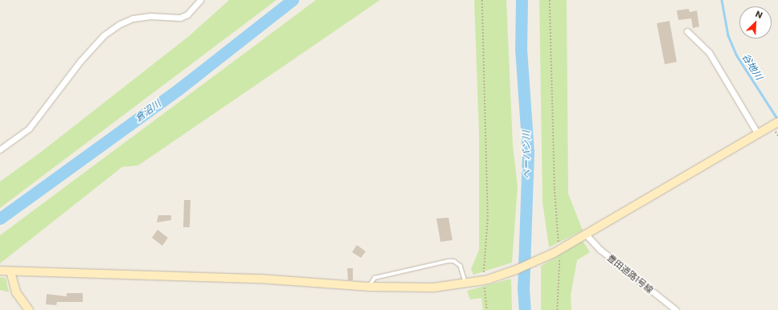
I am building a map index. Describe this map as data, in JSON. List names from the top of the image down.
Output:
{
  "streets": {
    "street": ["豊田道路1号線"]
  },
  "water": ["谷地川", "倉沼川", "ペーパン川"],
  "north": "top right"
}
